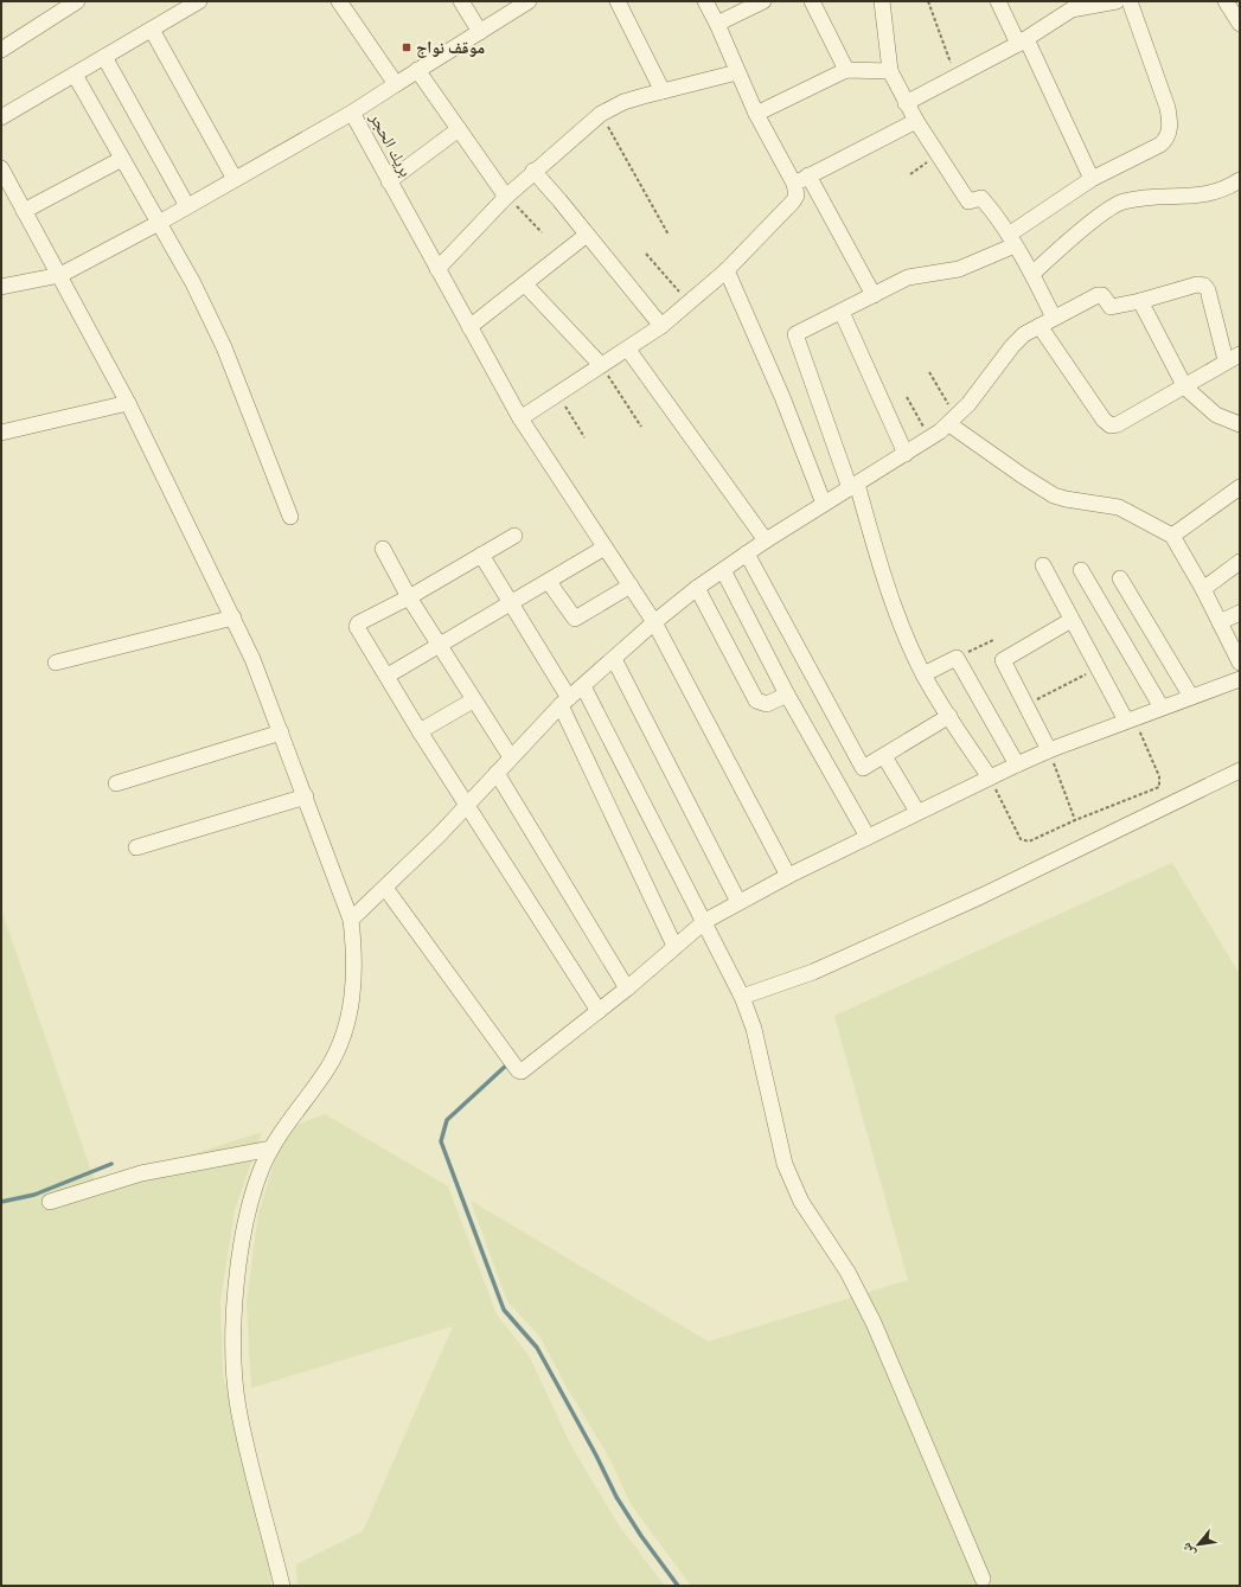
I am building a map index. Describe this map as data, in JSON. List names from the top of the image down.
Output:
{
  "streets": {
    "street": ["بريك الحجر"]
  },
  "places": {
    "transit": ["موقف نواج"]
  },
  "north": "bottom left"
}
